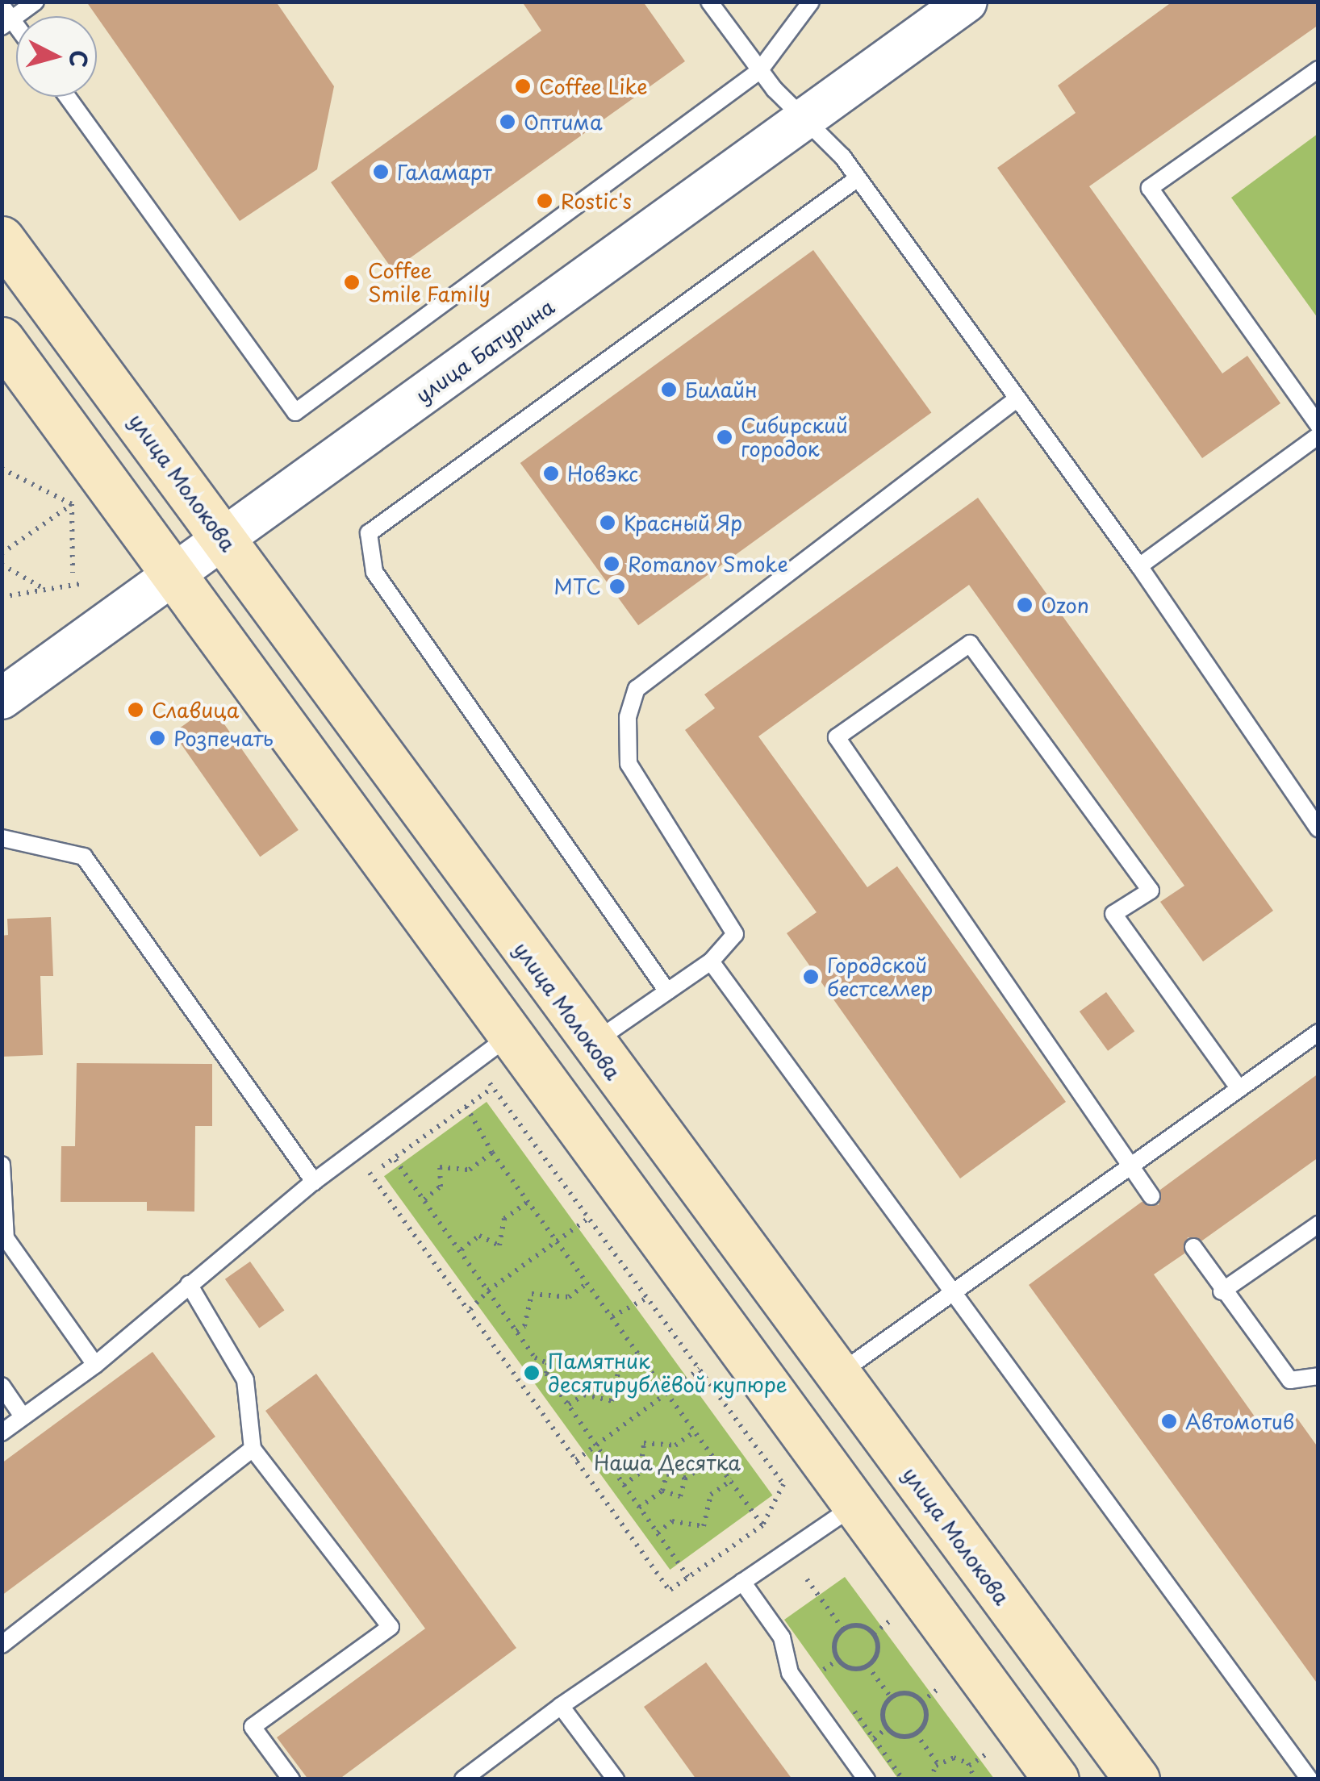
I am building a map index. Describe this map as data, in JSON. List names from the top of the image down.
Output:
{
  "streets": {
    "main road": ["улица Молокова"],
    "street": ["улица Батурина"]
  },
  "crossings": [
    ["улица Батурина", "улица Молокова"]
  ],
  "parks": ["Наша Десятка"],
  "places": [
    "Coffee Like",
    "Оптима",
    "Галамарт",
    "Rostic's",
    "Coffee Smile Family",
    "Билайн",
    "Сибирский городок",
    "Новэкс",
    "Красный Яр",
    "Romanov Smoke",
    "МТС",
    "Ozon",
    "Славица",
    "Розпечать",
    "Городской бестселлер",
    "Памятник десятирублёвой купюре",
    "Автомотив"
  ],
  "north": "right"
}
